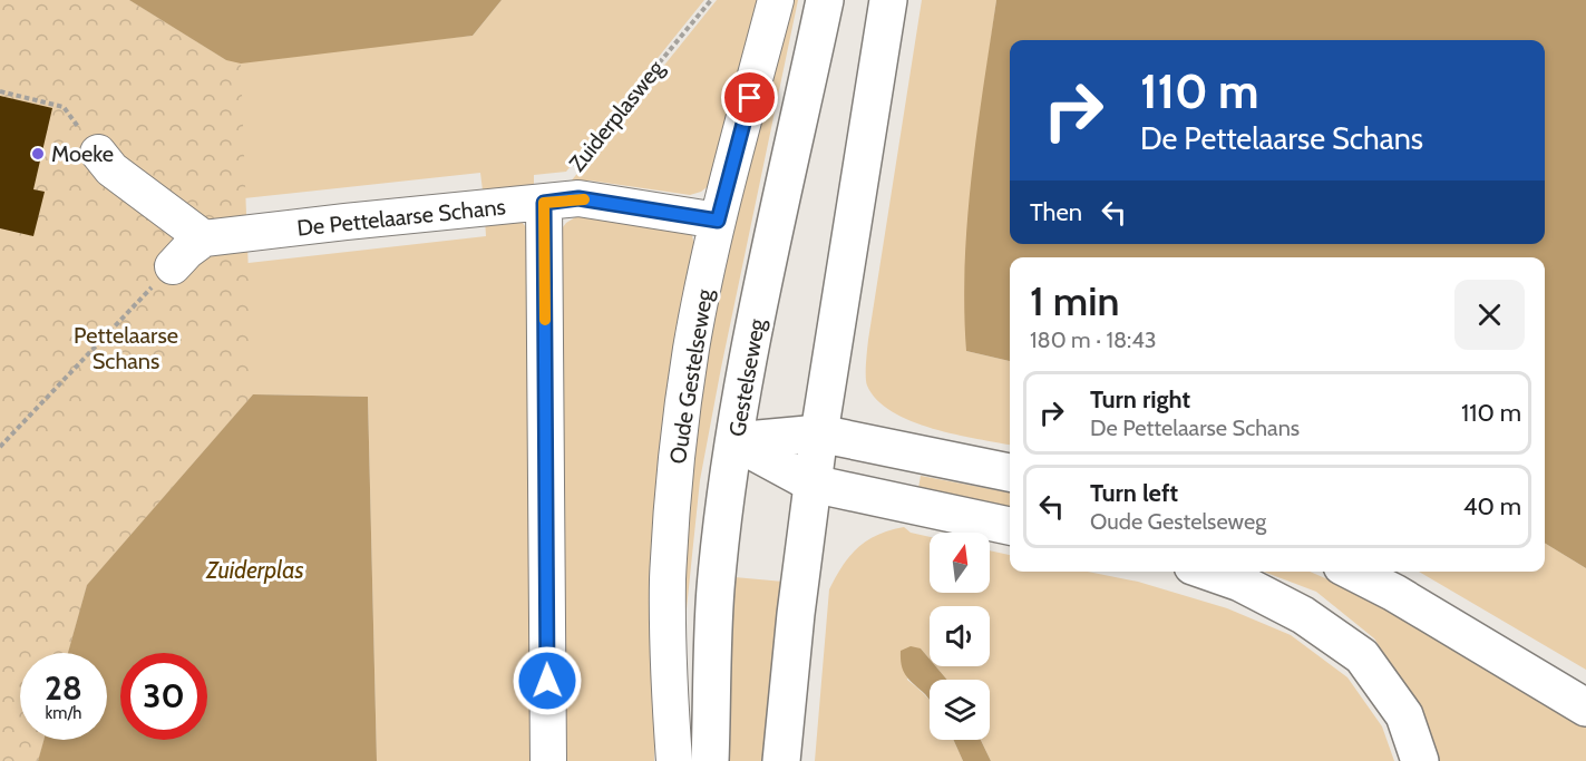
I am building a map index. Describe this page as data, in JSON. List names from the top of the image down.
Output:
{
  "streets": {
    "main road": ["Gestelseweg"],
    "street": ["De Pettelaarse Schans", "Oude Gestelseweg"],
    "path": ["Zuiderplasweg"]
  },
  "crossings": [
    ["Zuiderplasweg", "De Pettelaarse Schans"],
    ["De Pettelaarse Schans", "Oude Gestelseweg"]
  ],
  "water": ["Zuiderplas"],
  "parks": ["Pettelaarse Schans"],
  "places": ["Moeke"],
  "north": "top",
  "page": {
    "turn": ["110 m", "De Pettelaarse Schans"],
    "then": "Then",
    "heading": ["1 min", "180 m · 18:43"],
    "list": [
      {
        "name": "Turn right",
        "note": "De Pettelaarse Schans",
        "value": "110 m"
      },
      {
        "name": "Turn left",
        "note": "Oude Gestelseweg",
        "value": "40 m"
      }
    ],
    "speed": "28 km/h",
    "limit": "30"
  }
}
